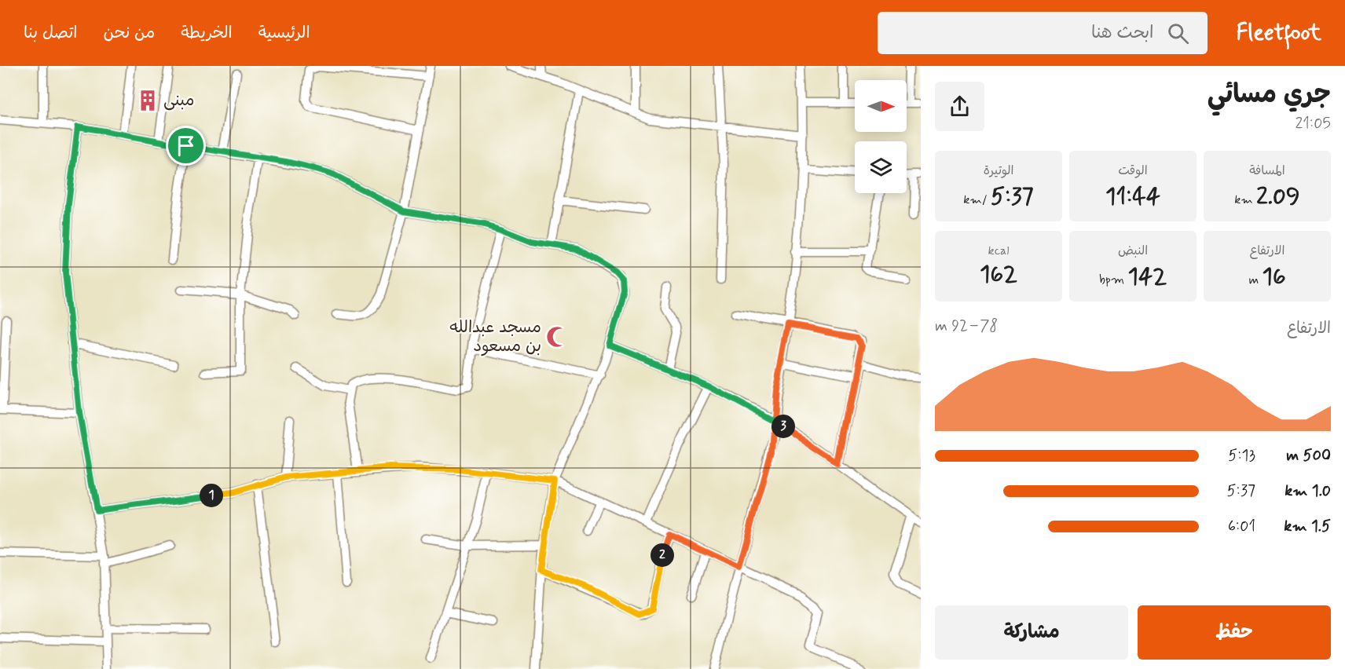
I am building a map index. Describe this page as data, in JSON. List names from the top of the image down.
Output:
{
  "places": {
    "building": ["مبنى"],
    "mosque": ["مسجد عبدالله بن مسعود"]
  },
  "north": "right",
  "page": {
    "header": "Fleetfoot",
    "search": "ابحث هنا",
    "nav": [
      "الرئيسية",
      "الخريطة",
      "من نحن",
      "اتصل بنا"
    ],
    "heading": ["جري مسائي", "21:05"],
    "stats": [
      ["المسافة", "2.09 km"],
      ["الوقت", "11:44"],
      ["الوتيرة", "5:37 /km"],
      ["الارتفاع", "16 m"],
      ["النبض", "142 bpm"],
      ["kcal", "162"]
    ],
    "chart": ["الارتفاع", "78–92 m"],
    "pins": ["3", "1", "2"],
    "list": [
      {
        "name": "500 m",
        "note": "5:13"
      },
      {
        "name": "1.0 km",
        "note": "5:37"
      },
      {
        "name": "1.5 km",
        "note": "6:01"
      }
    ],
    "buttons": ["حفظ", "مشاركة"]
  }
}
